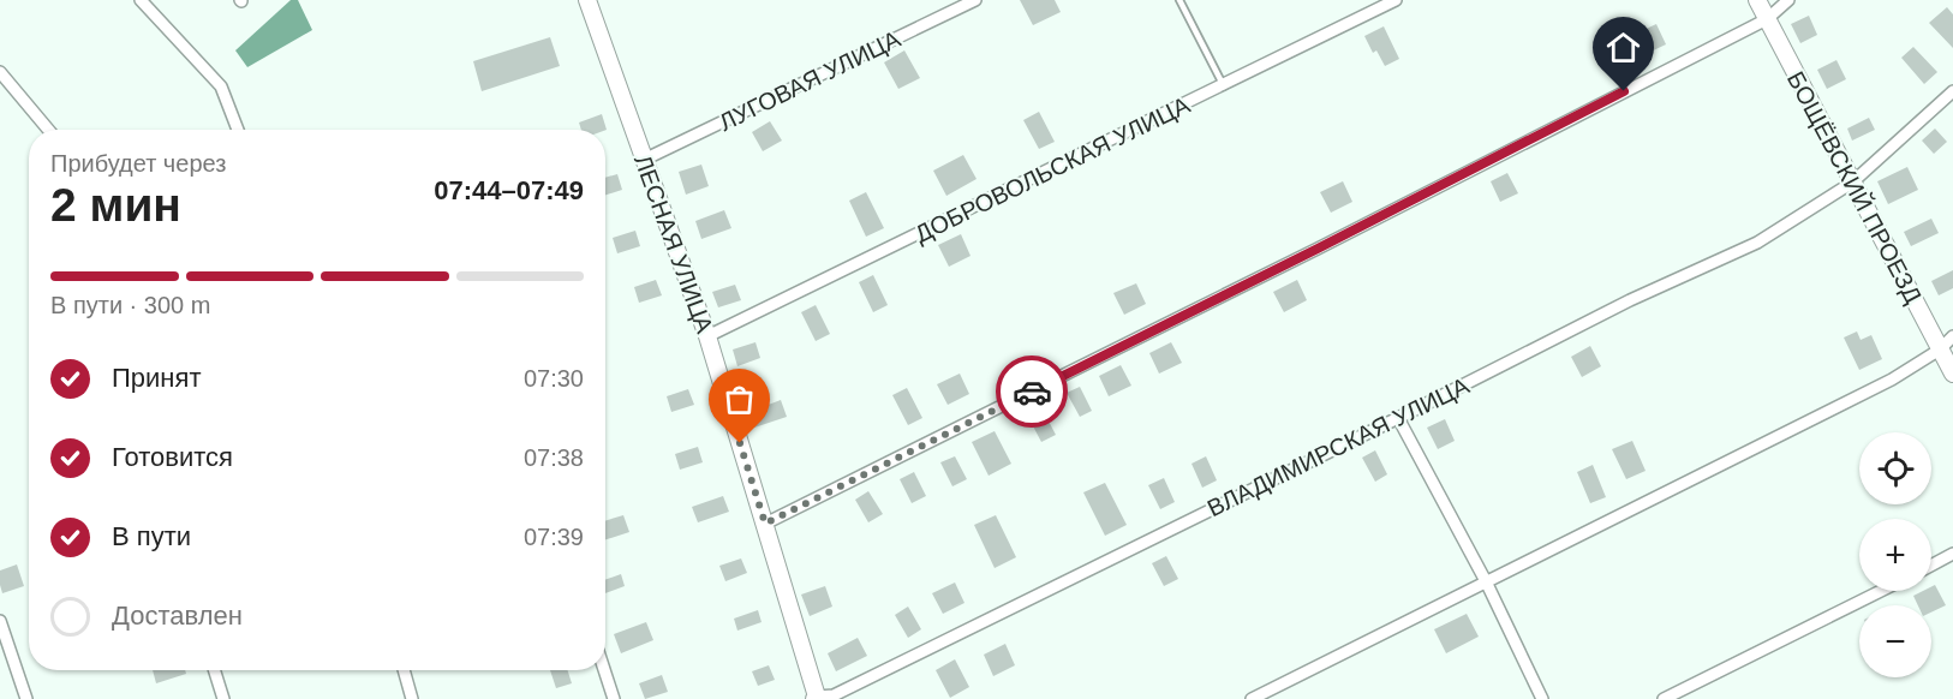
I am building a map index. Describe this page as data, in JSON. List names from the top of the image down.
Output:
{
  "streets": {
    "street": [
      "ЛУГОВАЯ УЛИЦА",
      "ДОБРОВОЛЬСКАЯ УЛИЦА",
      "БОЩЁВСКИЙ ПРОЕЗД",
      "ЛЕСНАЯ УЛИЦА",
      "ВЛАДИМИРСКАЯ УЛИЦА"
    ]
  },
  "crossings": [
    ["ЛУГОВАЯ УЛИЦА", "ЛЕСНАЯ УЛИЦА"],
    ["ДОБРОВОЛЬСКАЯ УЛИЦА", "ЛЕСНАЯ УЛИЦА"],
    ["БОЩЁВСКИЙ ПРОЕЗД", "ВЛАДИМИРСКАЯ УЛИЦА"],
    ["ЛЕСНАЯ УЛИЦА", "ВЛАДИМИРСКАЯ УЛИЦА"]
  ],
  "page": {
    "heading": ["2 мин", "Прибудет через", "07:44–07:49"],
    "bar": "В пути · 300 m",
    "list": [
      ["Принят", "07:30"],
      ["Готовится", "07:38"],
      ["В пути", "07:39"],
      "Доставлен"
    ],
    "map_buttons": ["+", "−"]
  }
}
